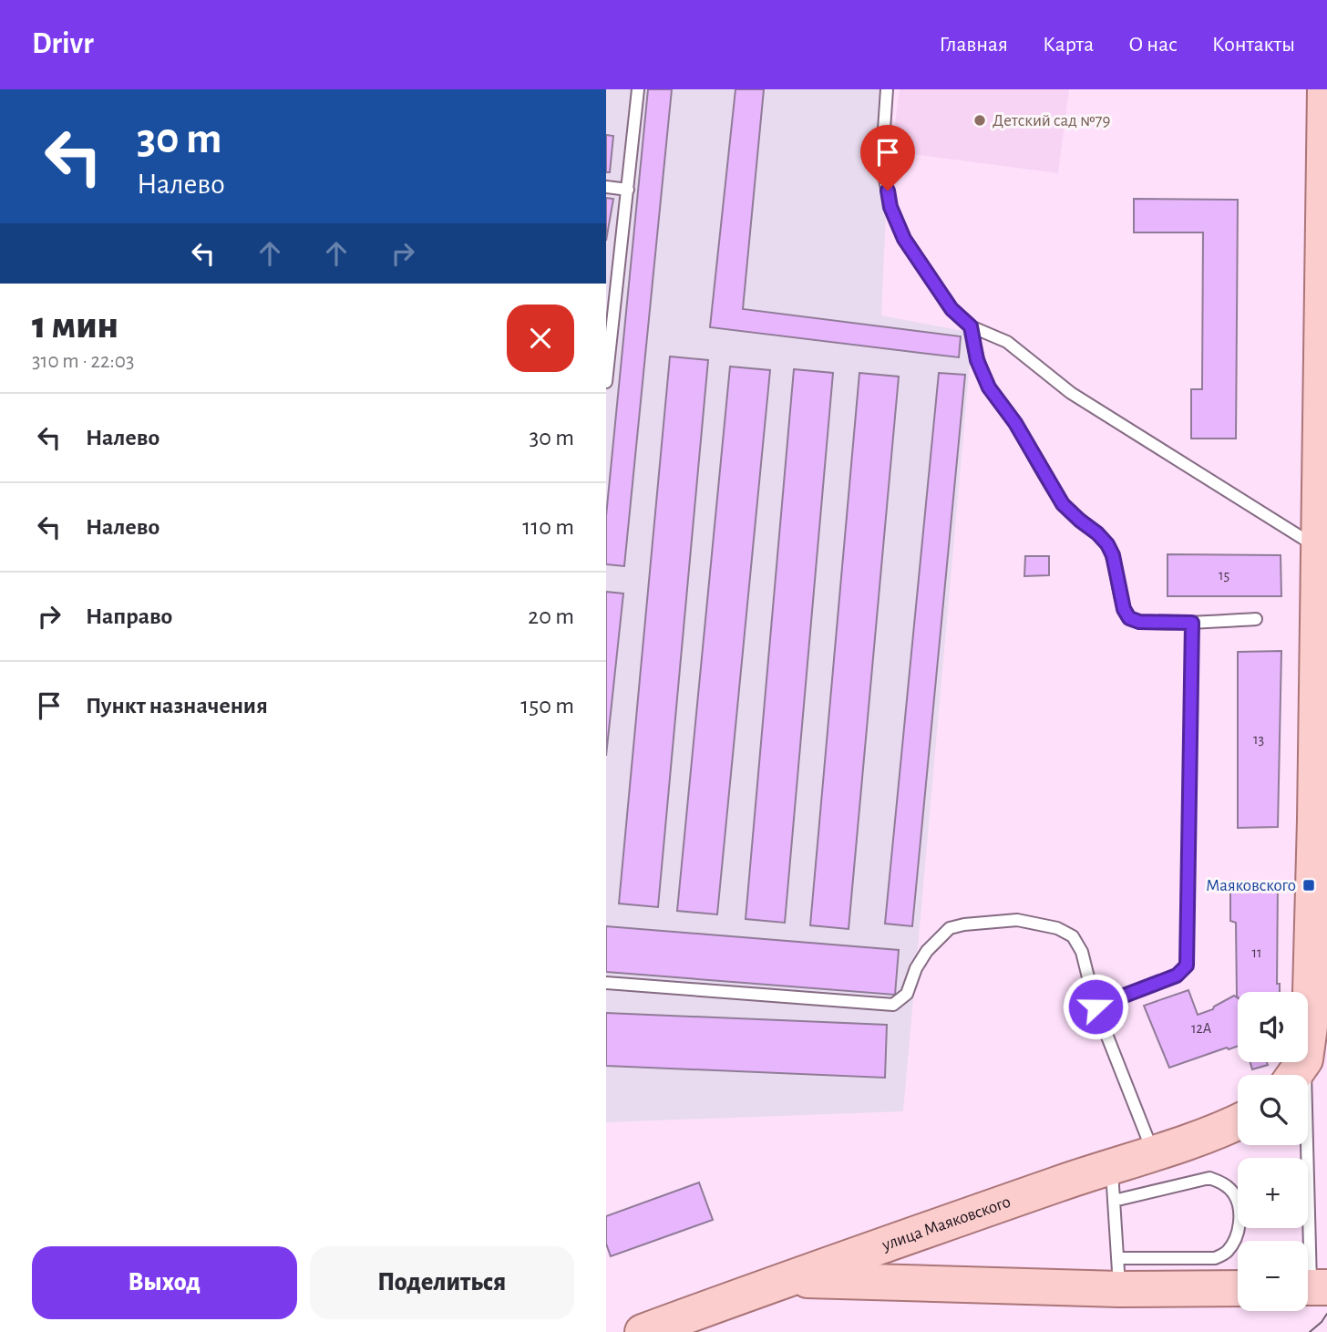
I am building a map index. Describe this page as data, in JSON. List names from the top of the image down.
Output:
{
  "streets": {
    "main road": ["улица Маяковского"]
  },
  "places": {
    "other": ["Детский сад №79"],
    "transit": ["Маяковского"]
  },
  "house_numbers": [
    "15",
    "13",
    "11",
    "12А"
  ],
  "page": {
    "header": "Drivr",
    "nav": [
      "Главная",
      "Карта",
      "О нас",
      "Контакты"
    ],
    "turn": ["30 m", "Налево"],
    "heading": ["1 мин", "310 m · 22:03"],
    "list": [
      {
        "name": "Налево",
        "value": "30 m"
      },
      {
        "name": "Налево",
        "value": "110 m"
      },
      {
        "name": "Направо",
        "value": "20 m"
      },
      {
        "name": "Пункт назначения",
        "value": "150 m"
      }
    ],
    "map_buttons": ["+", "−"],
    "buttons": ["Выход", "Поделиться"]
  }
}
